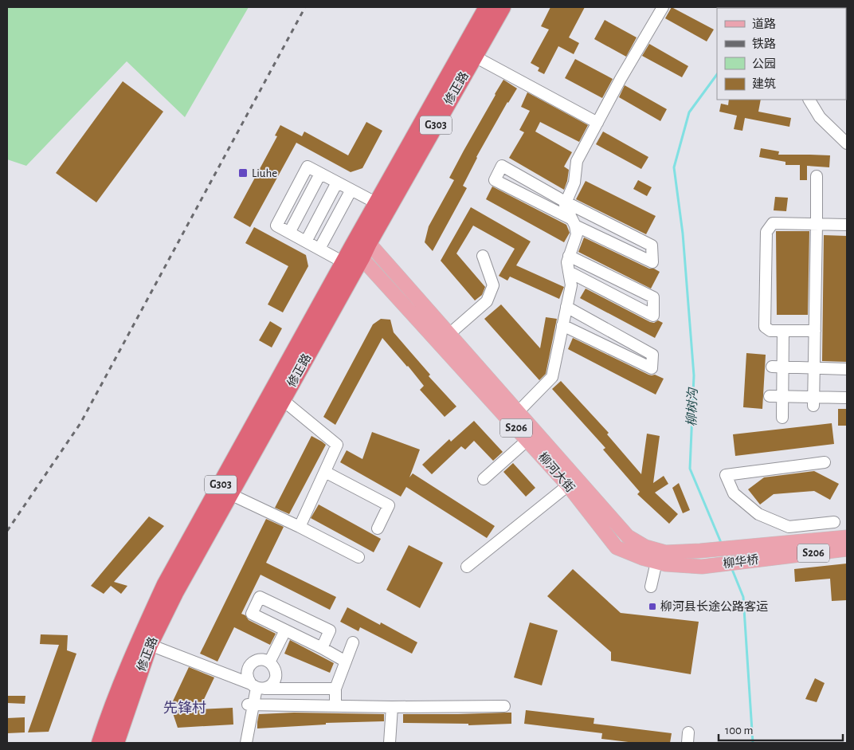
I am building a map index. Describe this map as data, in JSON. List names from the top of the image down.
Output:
{
  "streets": {
    "highway": ["修正路", "G303"],
    "main road": ["S206", "柳河大街", "柳华桥"]
  },
  "crossings": [
    ["修正路", "柳河大街"],
    ["S206", "柳华桥"],
    ["柳河大街", "柳华桥"]
  ],
  "districts": ["先锋村"],
  "water": ["柳树沟"],
  "places": {
    "transit": ["Liuhe", "柳河县长途公路客运"]
  },
  "legend": [
    "道路",
    "铁路",
    "公园",
    "建筑"
  ],
  "scale_bar": "100 m"
}
